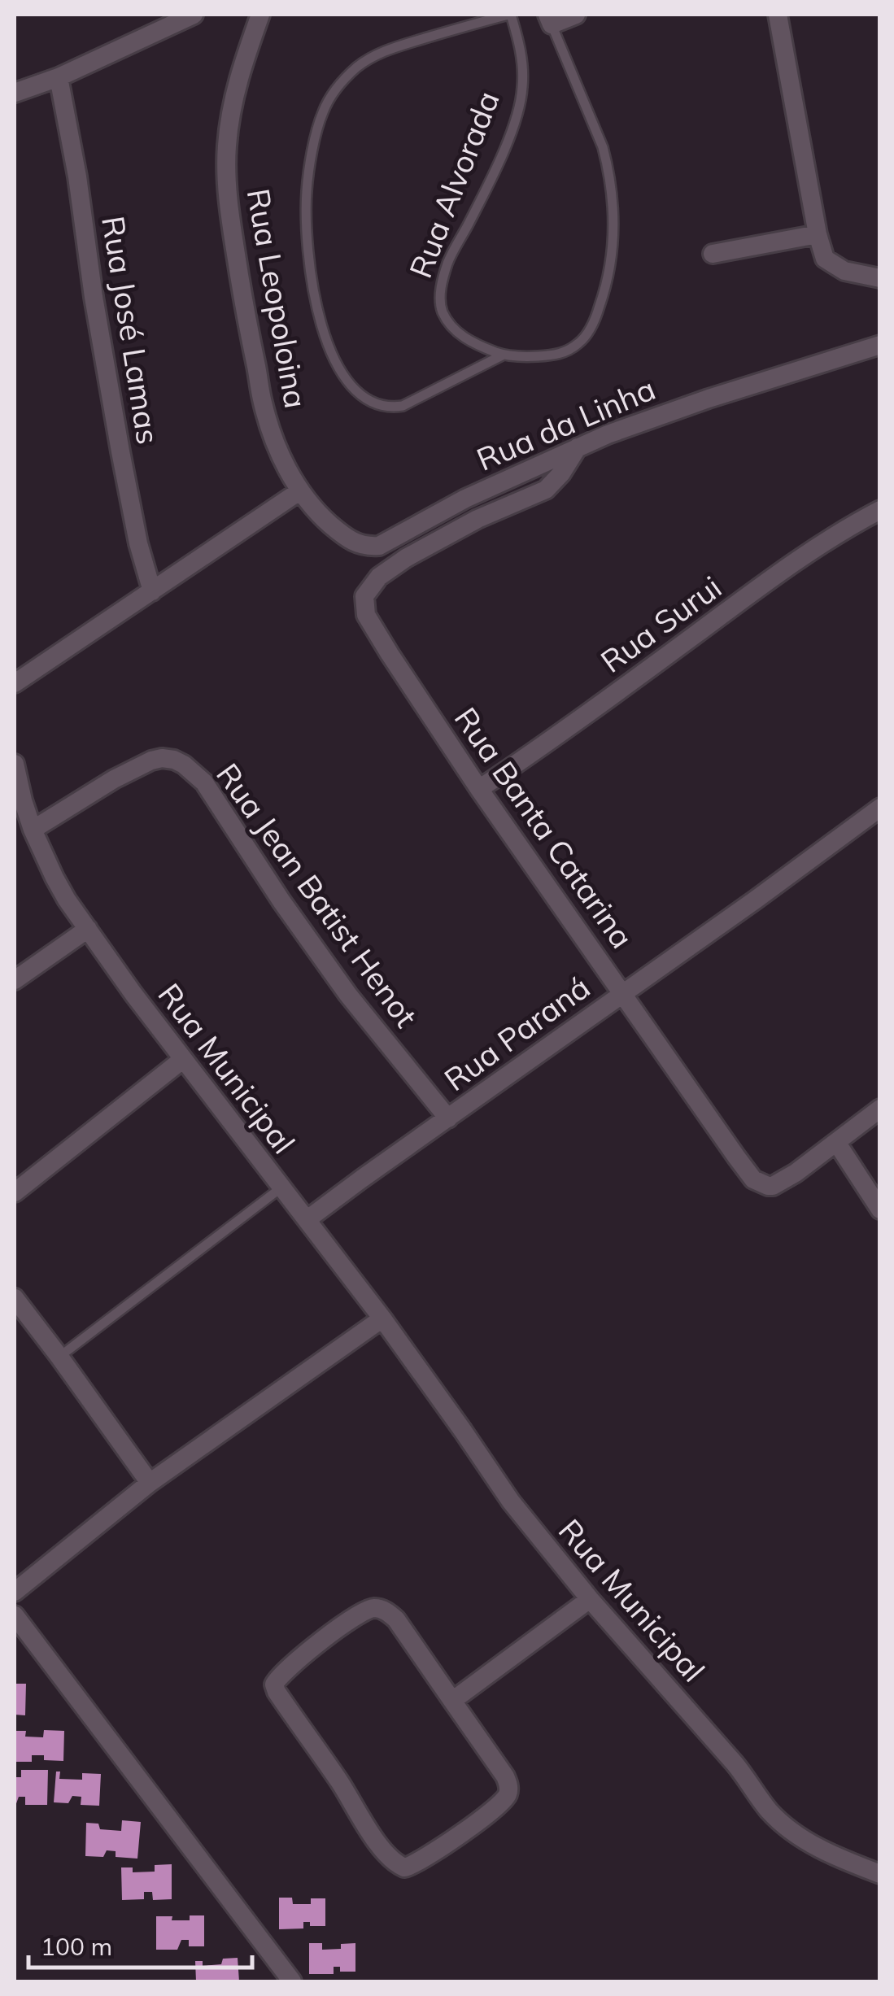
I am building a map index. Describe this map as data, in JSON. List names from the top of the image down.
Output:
{
  "streets": {
    "street": [
      "Rua Leopoloina",
      "Rua José Lamas",
      "Rua da Linha",
      "Rua Surui",
      "Rua Banta Catarina",
      "Rua Jean Batist Henot",
      "Rua Paraná",
      "Rua Municipal"
    ],
    "lane": ["Rua Alvorada"]
  },
  "crossings": [
    ["Rua Leopoloina", "Rua da Linha"],
    ["Rua da Linha", "Rua Banta Catarina"],
    ["Rua Surui", "Rua Banta Catarina"],
    ["Rua Banta Catarina", "Rua Paraná"],
    ["Rua Jean Batist Henot", "Rua Paraná"],
    ["Rua Jean Batist Henot", "Rua Municipal"],
    ["Rua Paraná", "Rua Municipal"]
  ],
  "scale_bar": "100 m"
}
